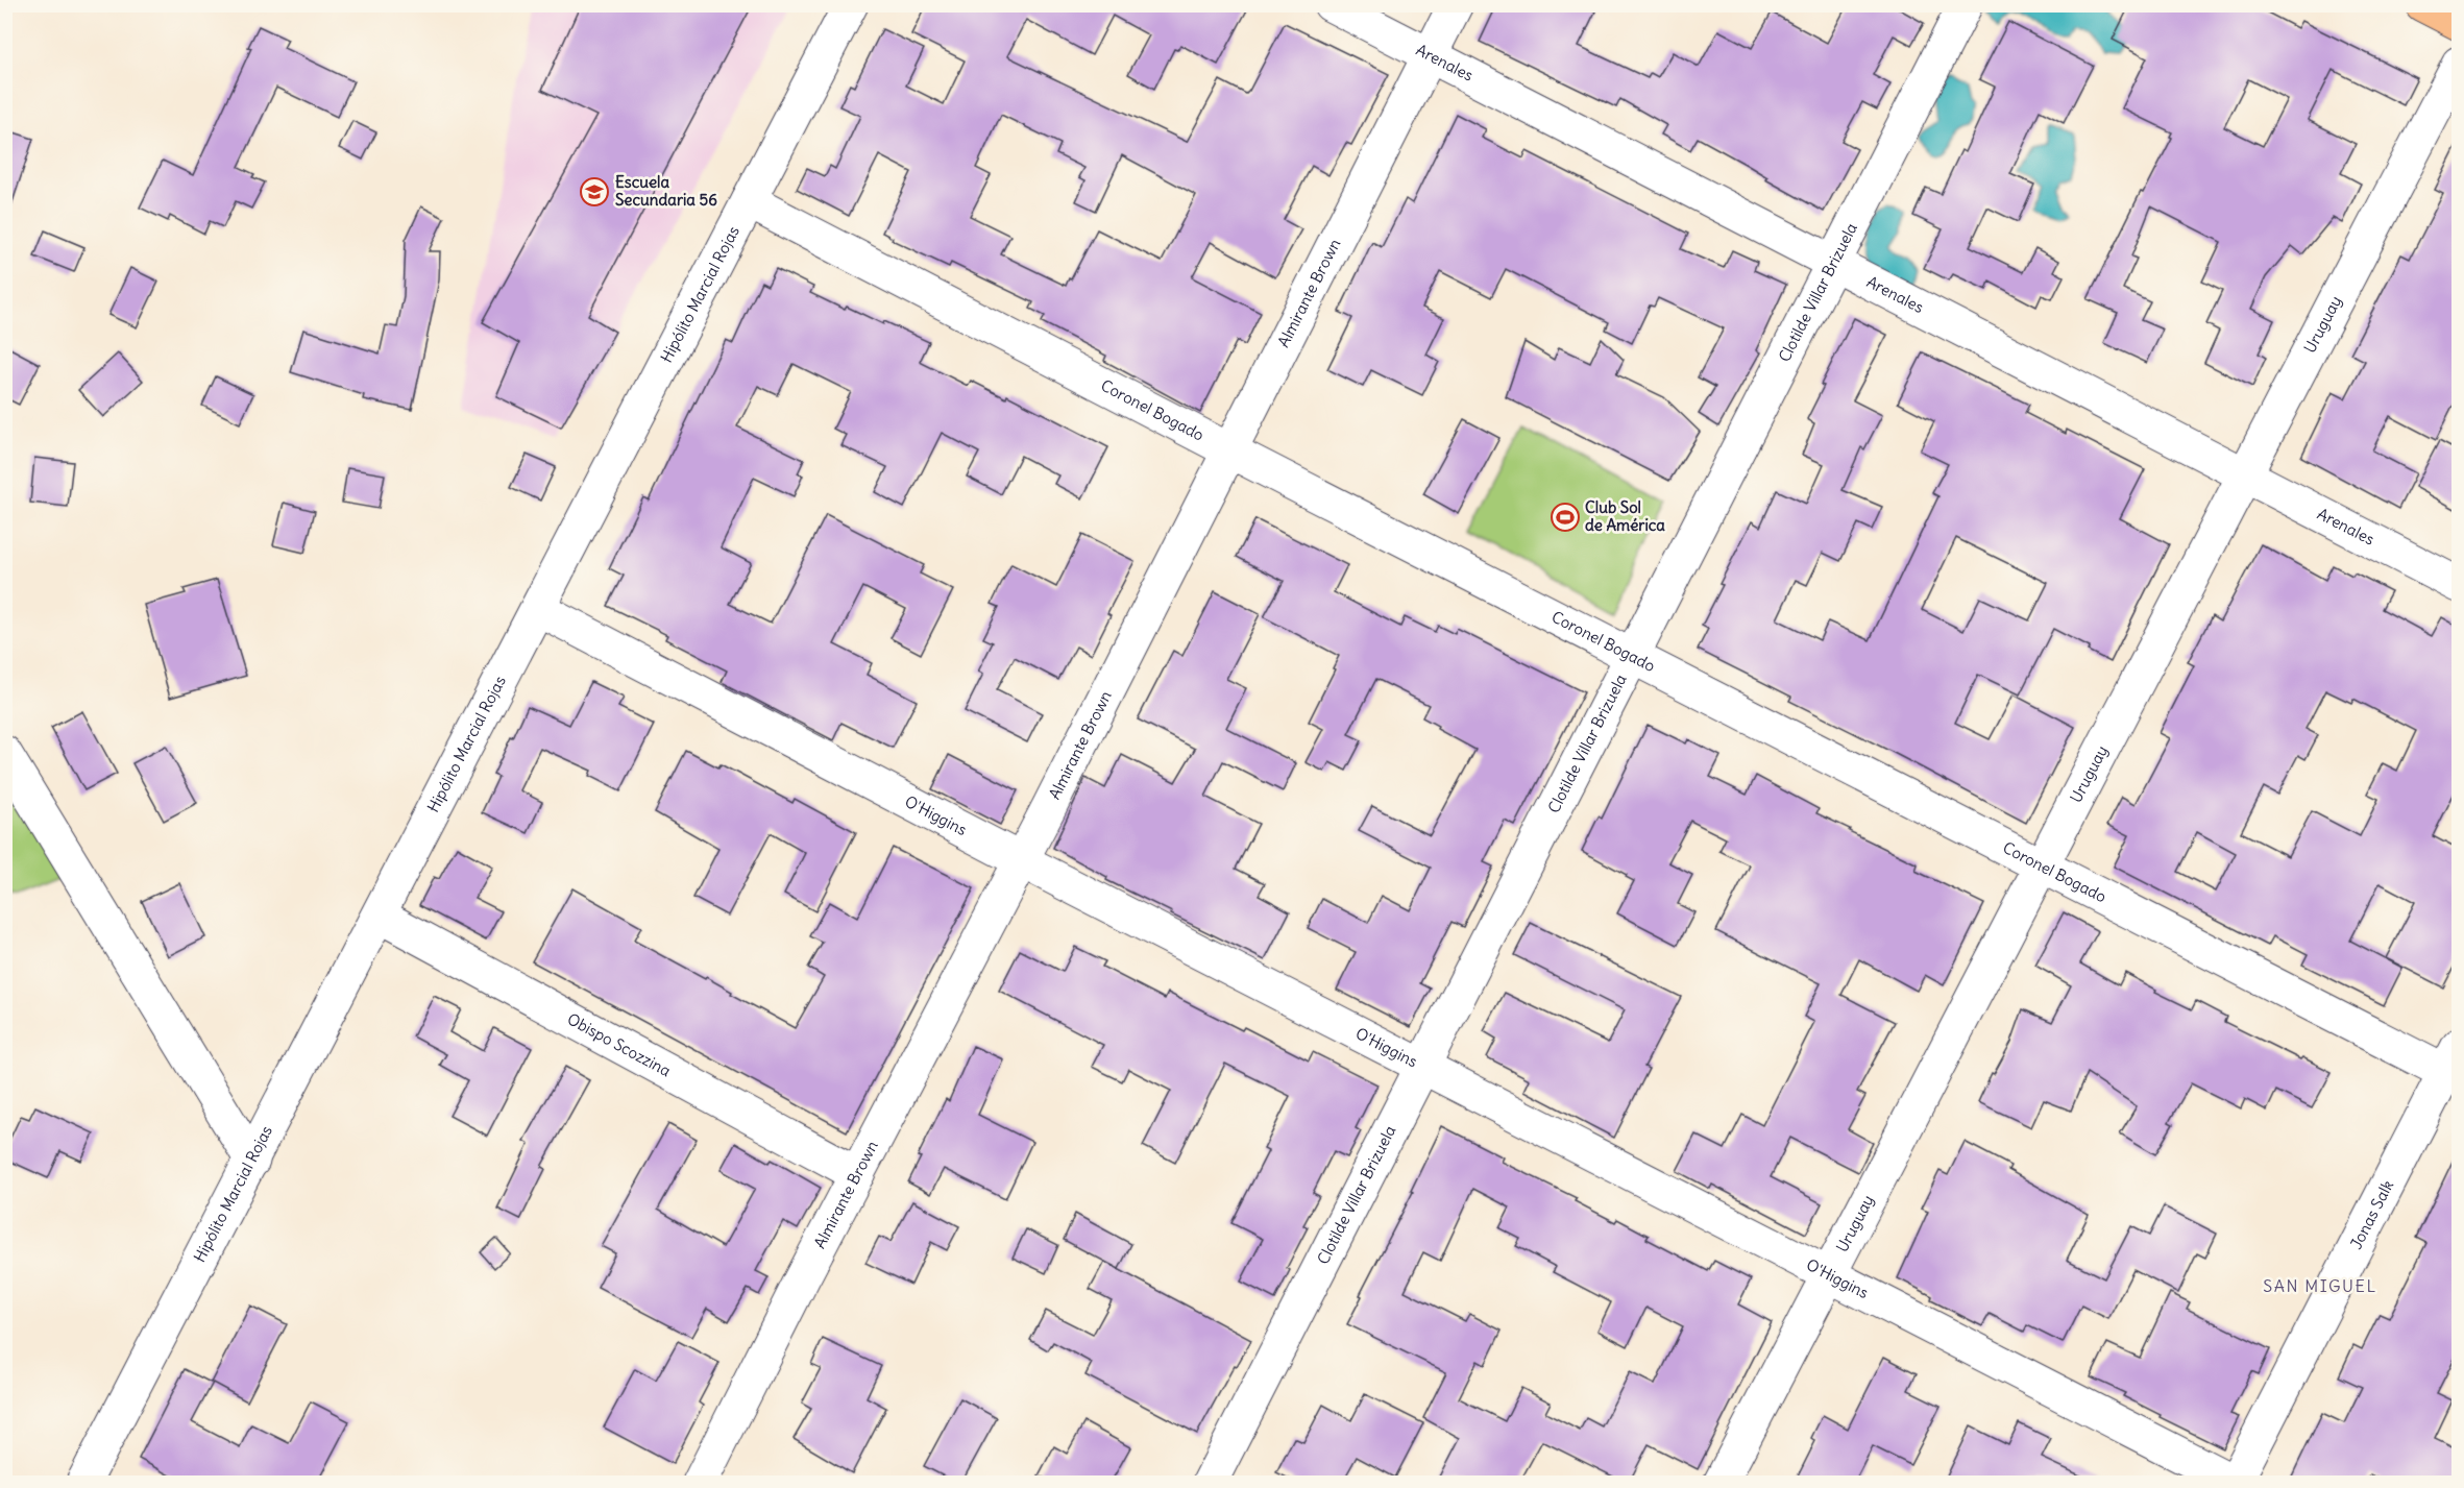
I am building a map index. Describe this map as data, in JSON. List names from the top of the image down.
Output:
{
  "streets": {
    "street": [
      "Arenales",
      "Clotilde Villar Brizuela",
      "Hipólito Marcial Rojas",
      "Almirante Brown",
      "Uruguay",
      "Coronel Bogado",
      "O'Higgins",
      "Obispo Scozzina",
      "Jonas Salk"
    ]
  },
  "crossings": [
    ["Arenales", "Clotilde Villar Brizuela"],
    ["Arenales", "Almirante Brown"],
    ["Arenales", "Uruguay"],
    ["Clotilde Villar Brizuela", "Coronel Bogado"],
    ["Clotilde Villar Brizuela", "O'Higgins"],
    ["Hipólito Marcial Rojas", "Coronel Bogado"],
    ["Hipólito Marcial Rojas", "O'Higgins"],
    ["Hipólito Marcial Rojas", "Obispo Scozzina"],
    ["Almirante Brown", "Coronel Bogado"],
    ["Almirante Brown", "O'Higgins"],
    ["Almirante Brown", "Obispo Scozzina"],
    ["Uruguay", "Coronel Bogado"],
    ["Uruguay", "O'Higgins"],
    ["Coronel Bogado", "Jonas Salk"],
    ["O'Higgins", "Jonas Salk"]
  ],
  "districts": ["SAN MIGUEL"],
  "places": {
    "school or university": ["Escuela Secundaria 56"],
    "sports": ["Club Sol de América"]
  }
}
